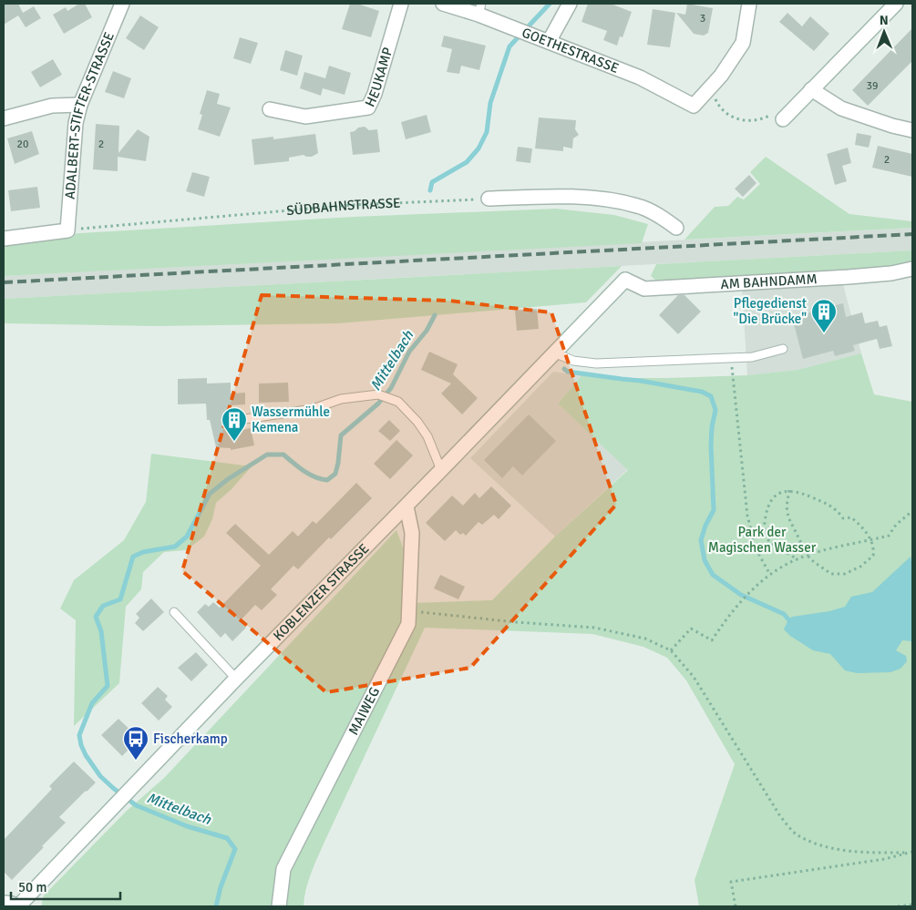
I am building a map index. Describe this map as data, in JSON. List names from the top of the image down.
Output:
{
  "streets": {
    "street": [
      "GOETHESTRASSE",
      "HEUKAMP",
      "ADALBERT-STIFTER-STRASSE",
      "AM BAHNDAMM",
      "KOBLENZER STRASSE",
      "MAIWEG"
    ],
    "path": ["SÜDBAHNSTRASSE"]
  },
  "crossings": [
    ["ADALBERT-STIFTER-STRASSE", "SÜDBAHNSTRASSE"],
    ["AM BAHNDAMM", "KOBLENZER STRASSE"],
    ["KOBLENZER STRASSE", "MAIWEG"]
  ],
  "water": ["Mittelbach"],
  "parks": ["Park der Magischen Wasser"],
  "places": {
    "building": ["Pflegedienst \"Die Brücke\"", "Wassermühle Kemena"],
    "bus stop": ["Fischerkamp"]
  },
  "house_numbers": [
    "3",
    "39",
    "20",
    "2",
    "2"
  ],
  "scale_bar": "50 m",
  "north": "top"
}
